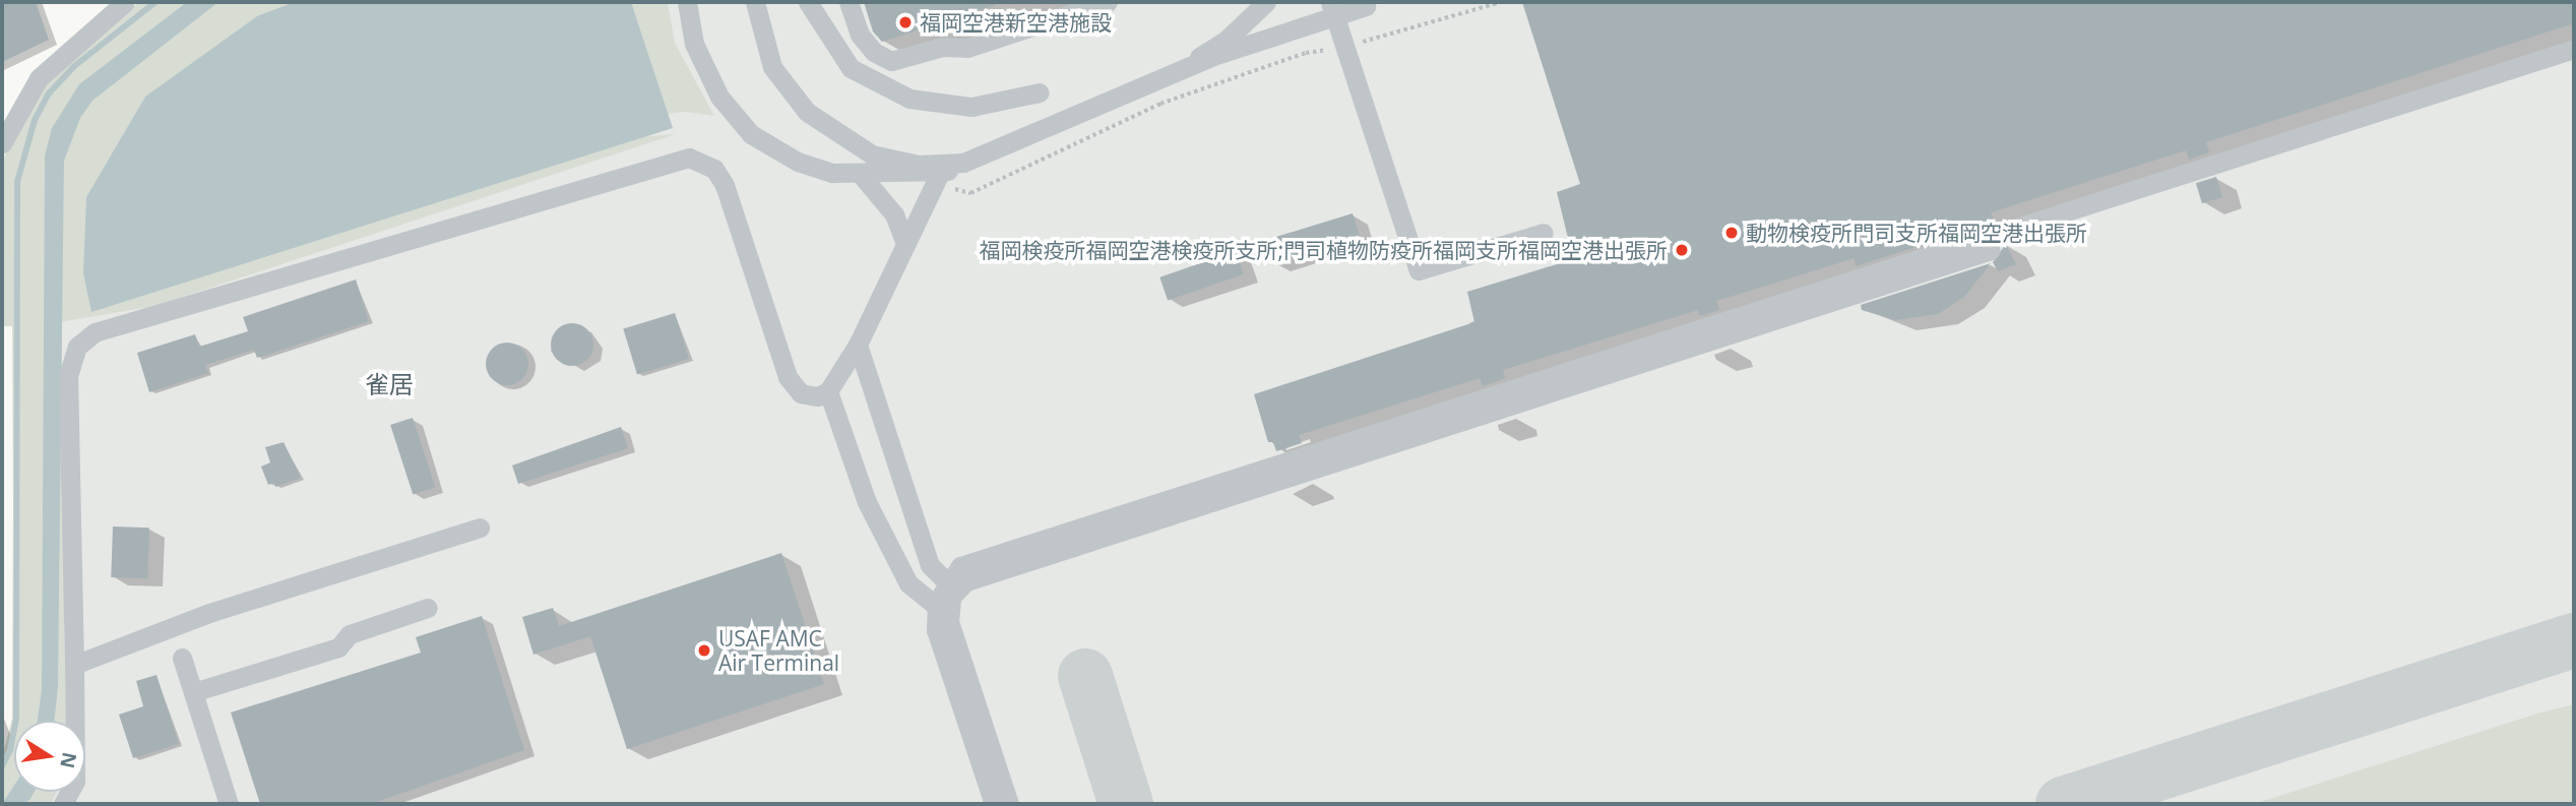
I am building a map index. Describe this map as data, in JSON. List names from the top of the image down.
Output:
{
  "districts": ["雀居"],
  "places": [
    "福岡空港新空港施設",
    "動物検疫所門司支所福岡空港出張所",
    "福岡検疫所福岡空港検疫所支所;門司植物防疫所福岡支所福岡空港出張所",
    "USAF AMC Air Terminal"
  ],
  "north": "right"
}
